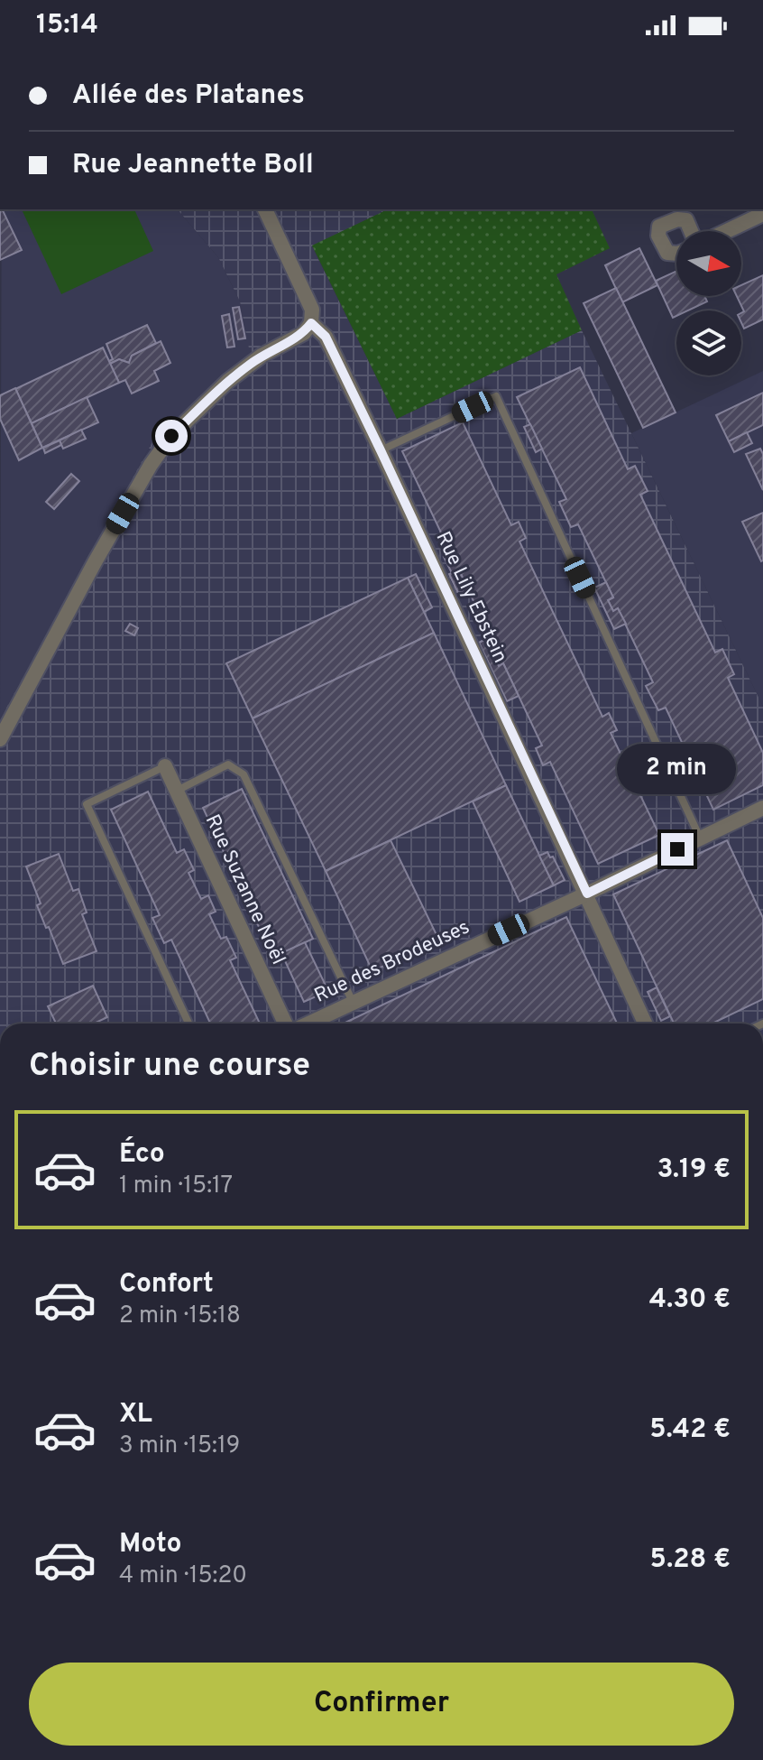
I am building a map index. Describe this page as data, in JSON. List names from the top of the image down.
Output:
{
  "streets": {
    "street": ["Rue Lily Ebstein", "Rue Suzanne Noël", "Rue des Brodeuses"]
  },
  "crossings": [
    ["Rue Lily Ebstein", "Rue des Brodeuses"]
  ],
  "north": "right",
  "page": {
    "status": "15:14",
    "banner": ["Allée des Platanes", "Rue Jeannette Boll"],
    "bubble": "2 min",
    "heading": "Choisir une course",
    "list": [
      {
        "name": "Éco",
        "note": "1 min · 15:17",
        "value": "3.19 €"
      },
      {
        "name": "Confort",
        "note": "2 min · 15:18",
        "value": "4.30 €"
      },
      {
        "name": "XL",
        "note": "3 min · 15:19",
        "value": "5.42 €"
      },
      {
        "name": "Moto",
        "note": "4 min · 15:20",
        "value": "5.28 €"
      }
    ],
    "buttons": "Confirmer"
  }
}
